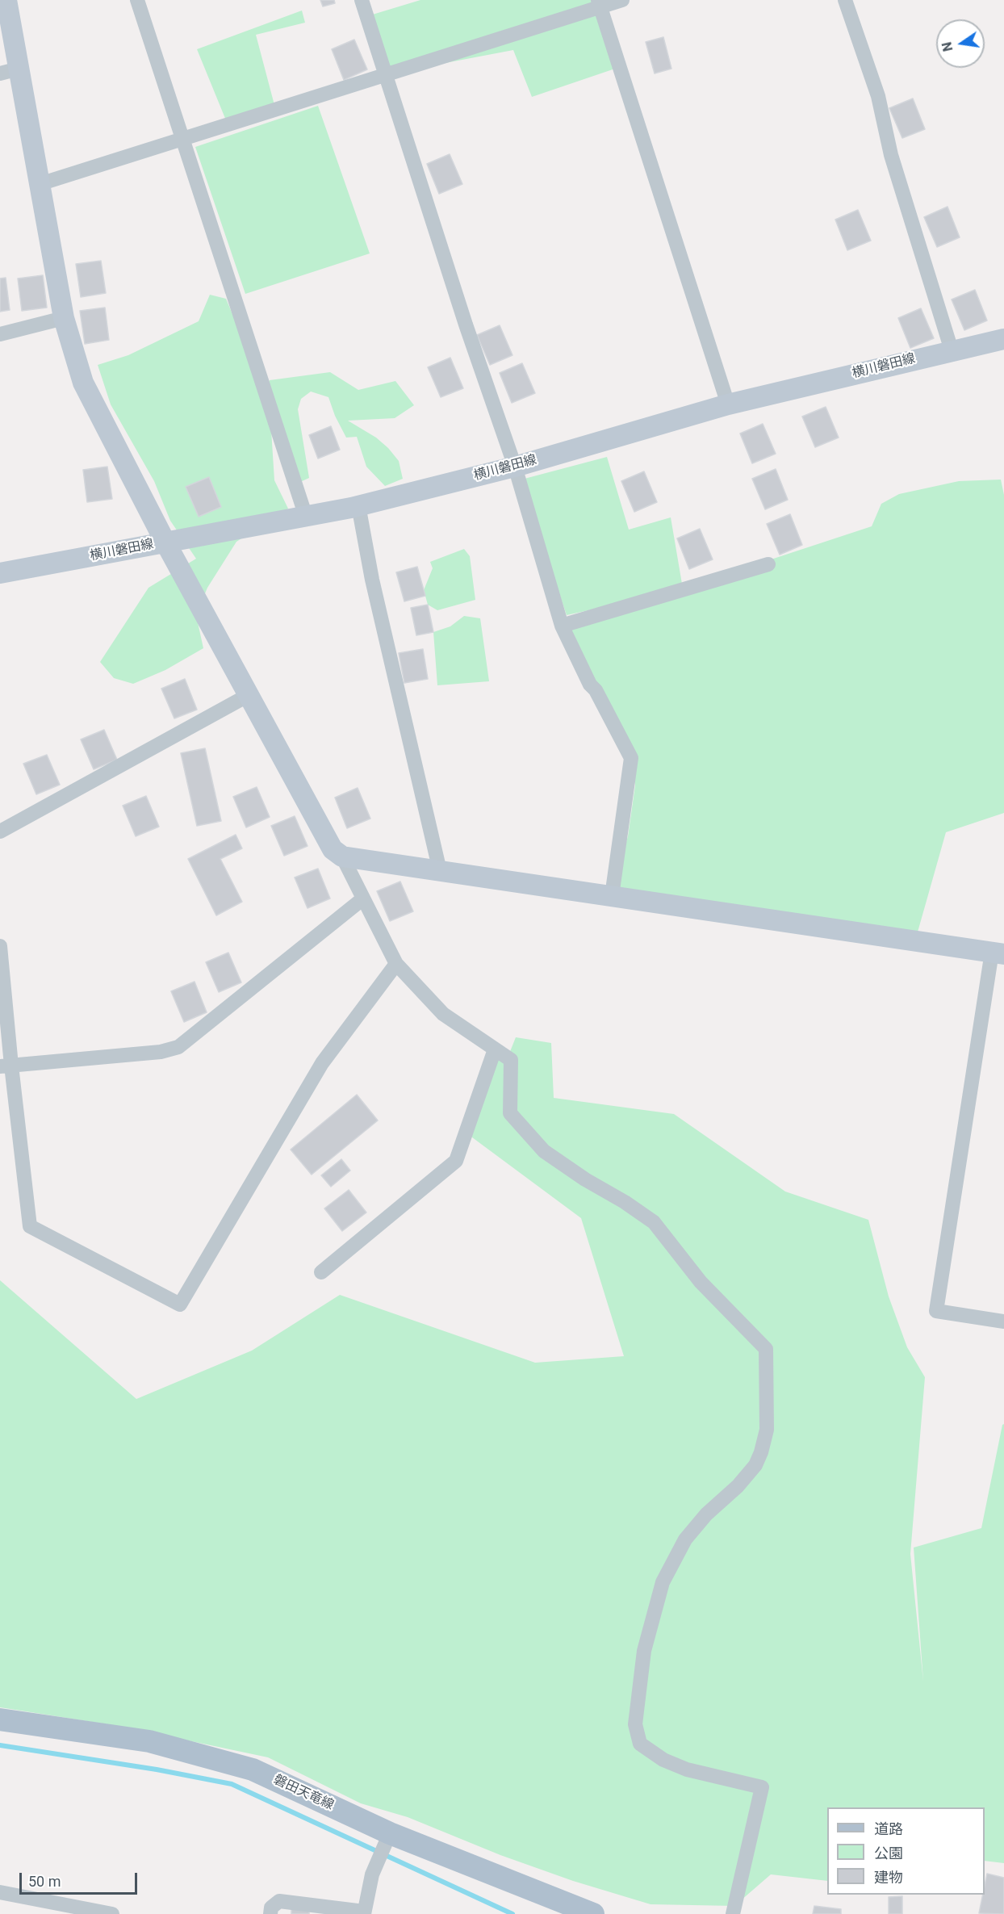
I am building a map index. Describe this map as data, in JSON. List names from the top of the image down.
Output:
{
  "streets": {
    "main road": ["磐田天竜線"],
    "street": ["横川磐田線"]
  },
  "legend": ["道路", "公園", "建物"],
  "scale_bar": "50 m",
  "north": "left"
}
